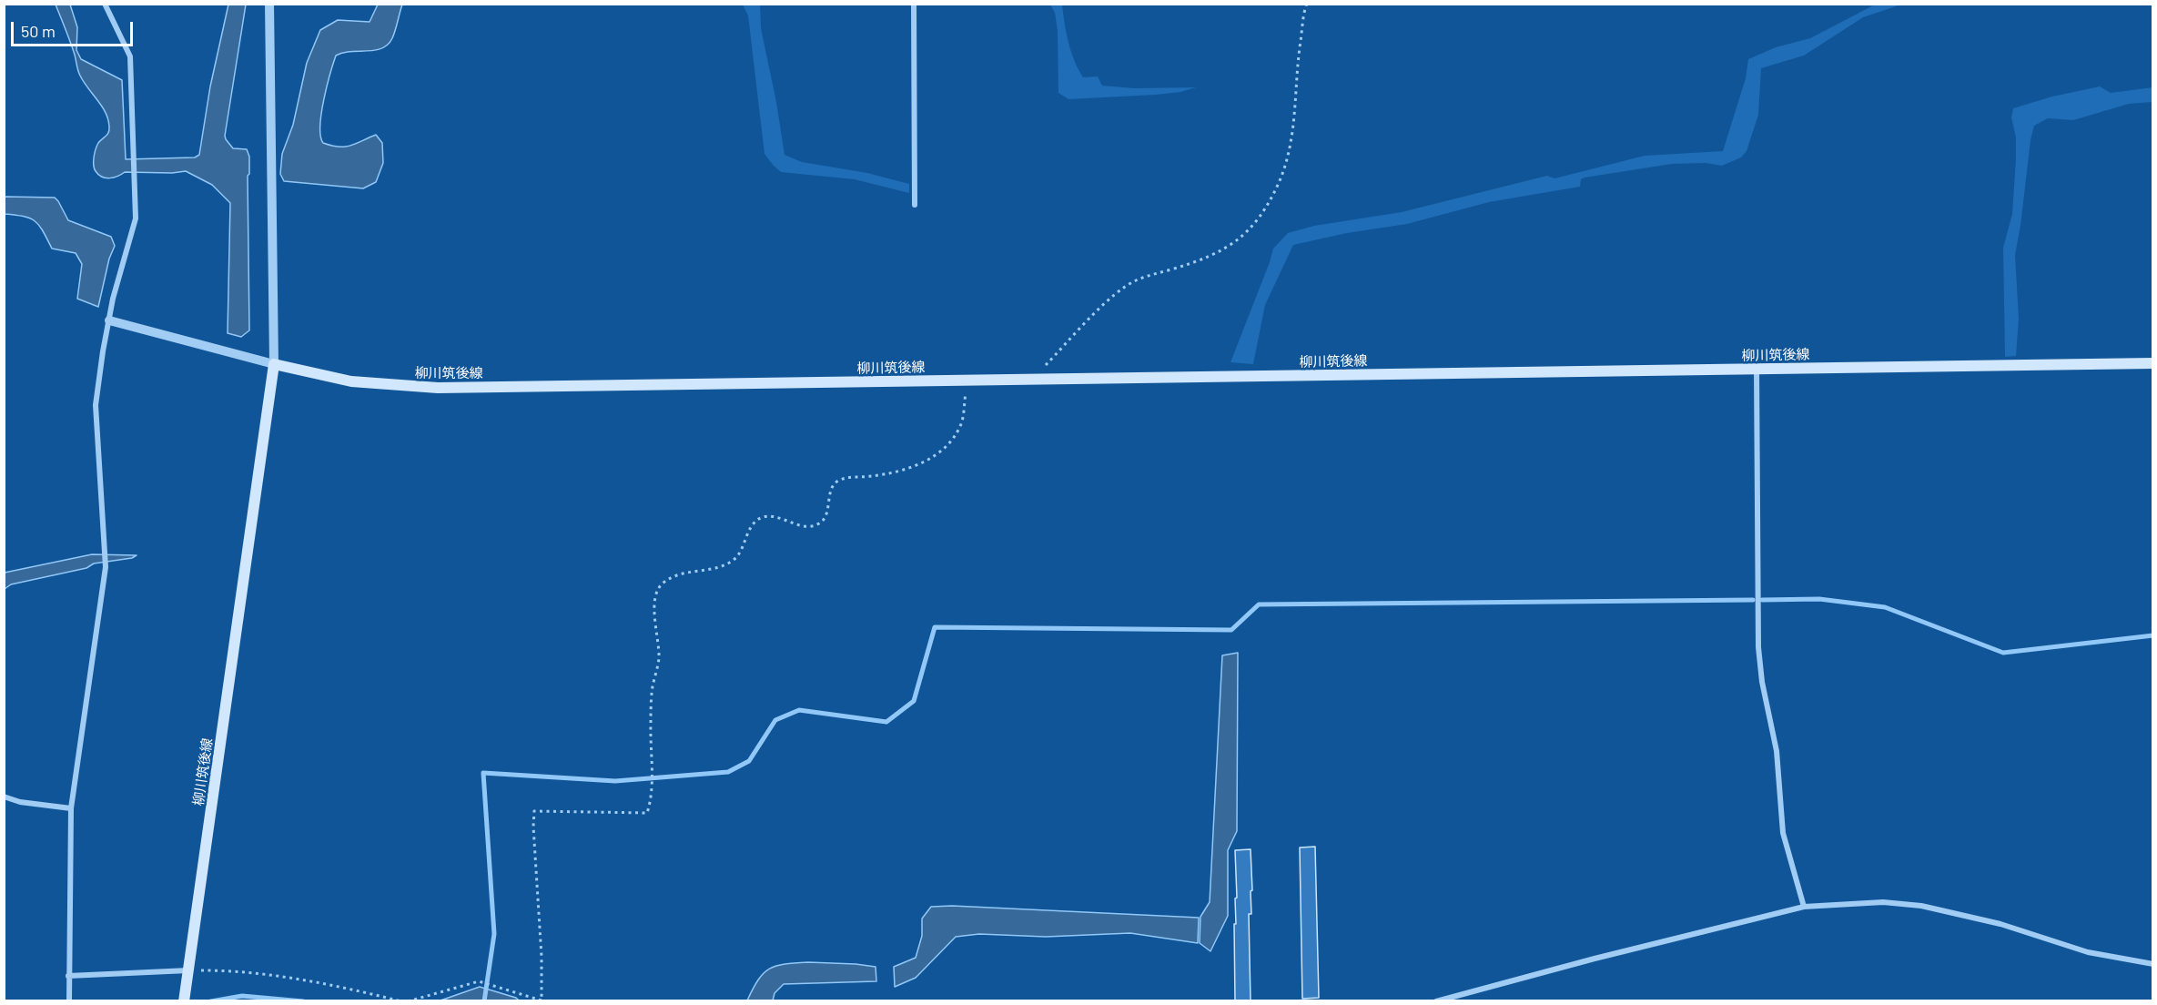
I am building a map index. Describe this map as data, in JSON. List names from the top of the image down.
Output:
{
  "streets": {
    "main road": ["柳川筑後線"]
  },
  "scale_bar": "50 m"
}
